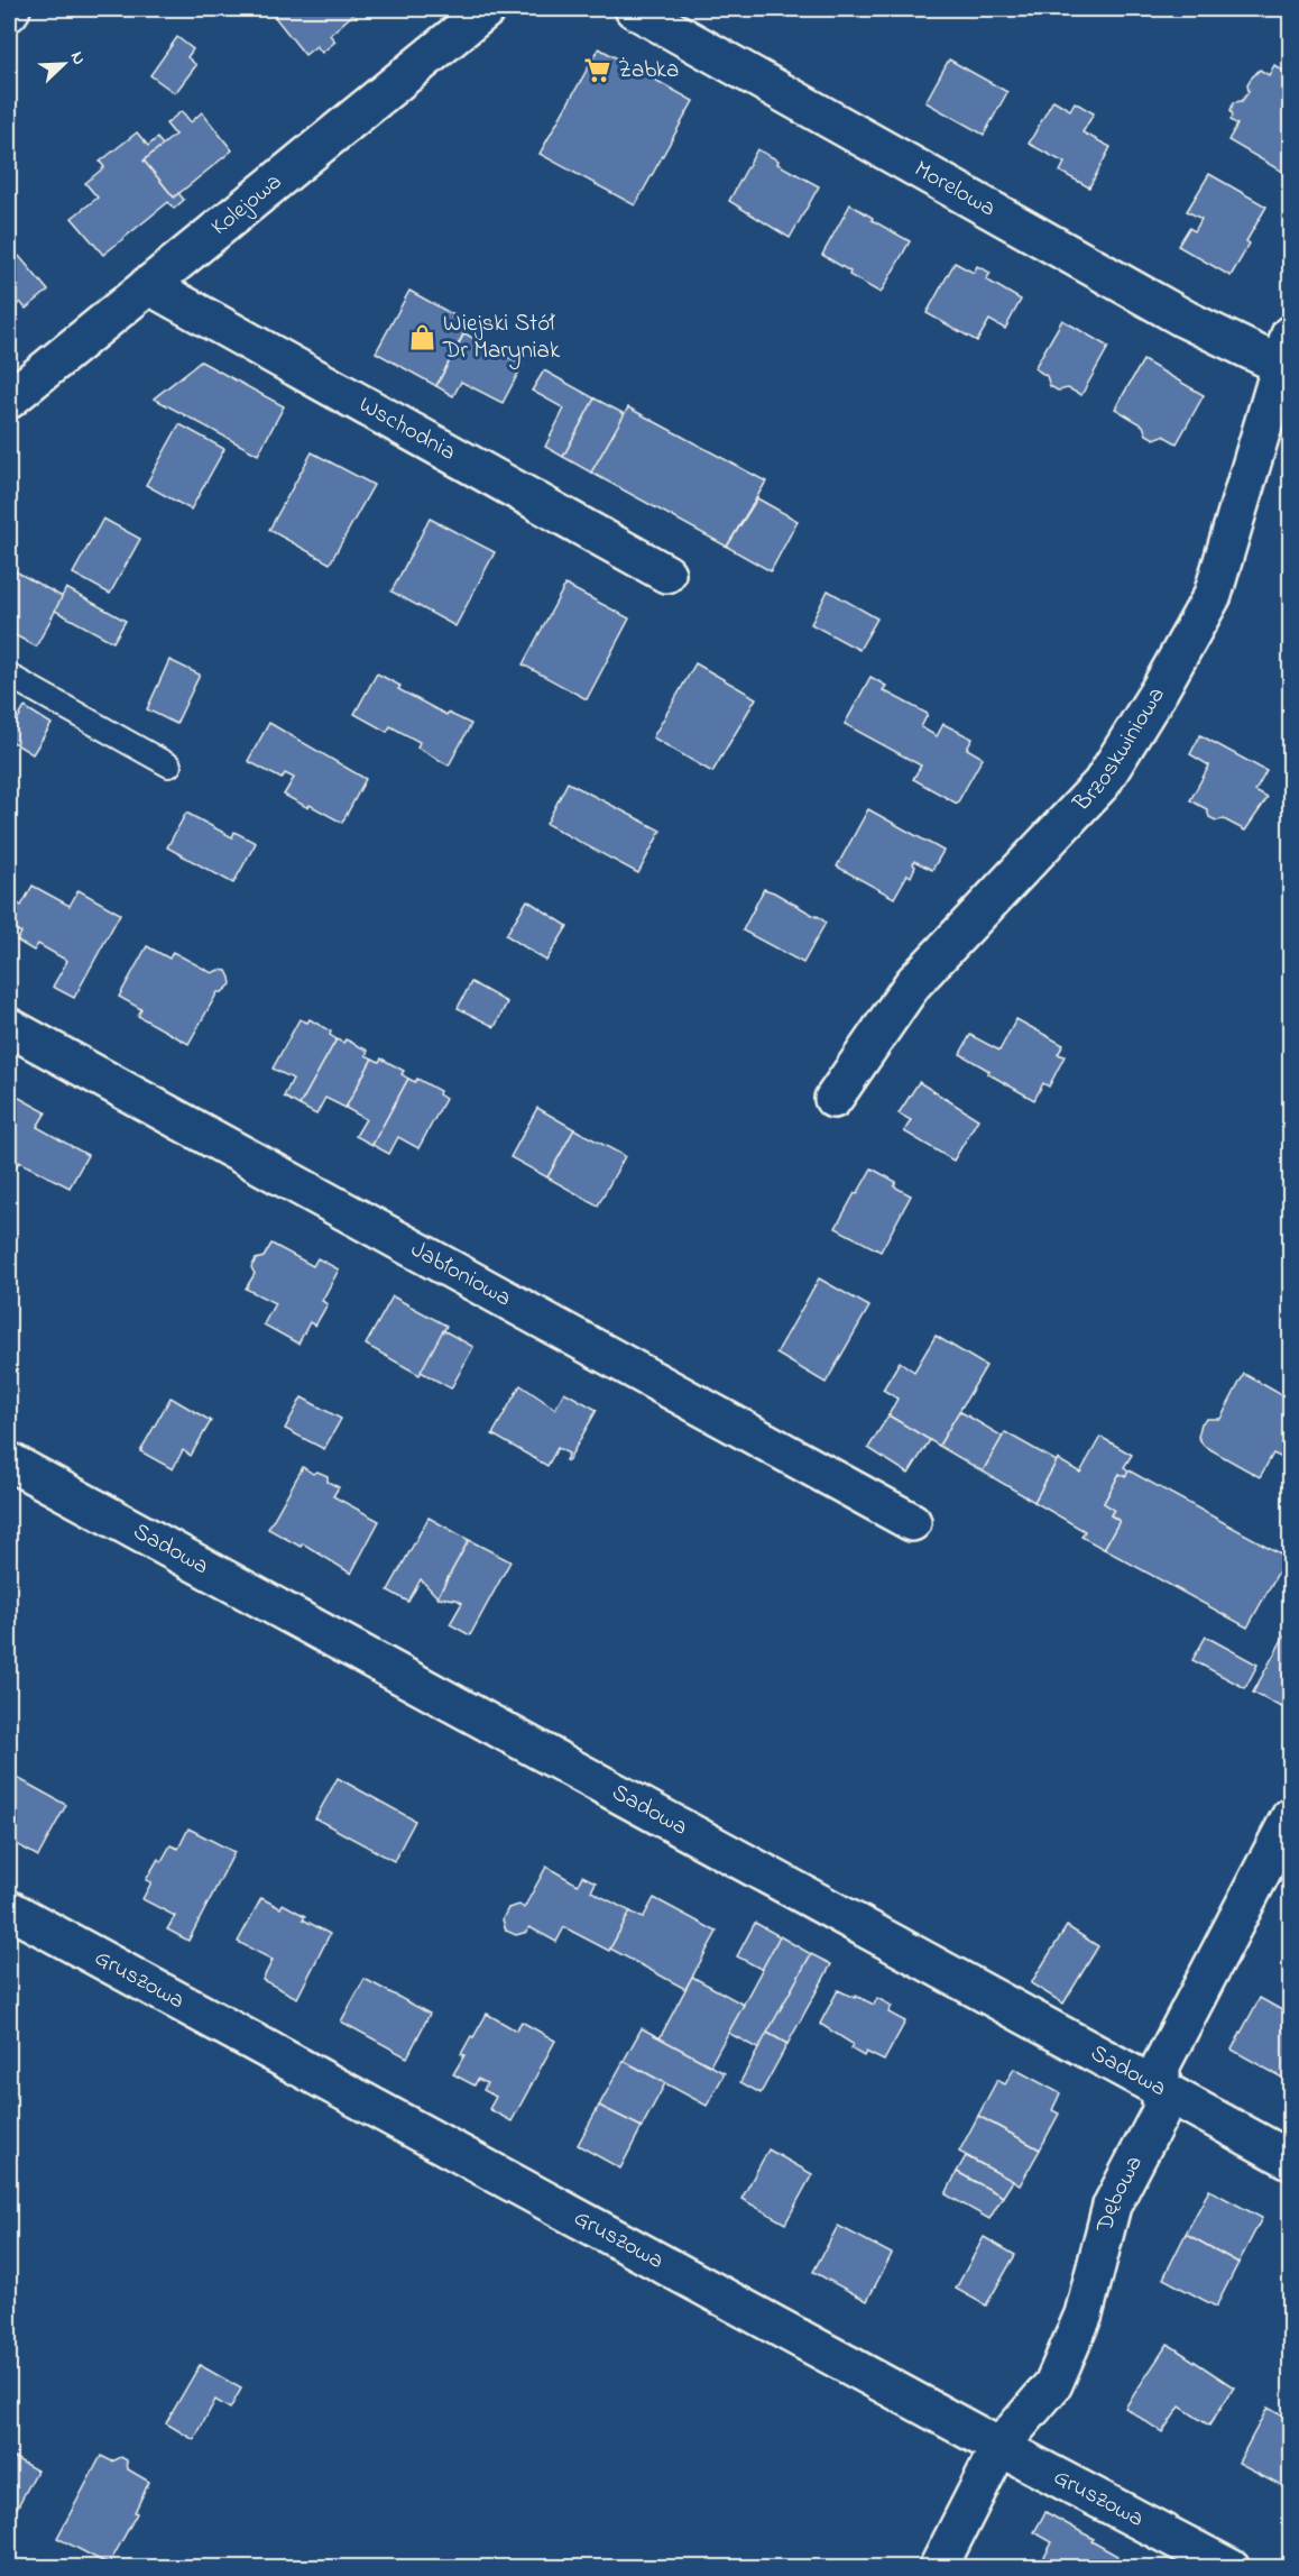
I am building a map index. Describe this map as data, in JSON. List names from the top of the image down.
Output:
{
  "streets": {
    "street": [
      "Morelowa",
      "Kolejowa",
      "Wschodnia",
      "Brzoskwiniowa",
      "Jabłoniowa",
      "Sadowa",
      "Gruszowa",
      "Dębowa"
    ]
  },
  "crossings": [
    ["Morelowa", "Brzoskwiniowa"],
    ["Kolejowa", "Wschodnia"],
    ["Sadowa", "Dębowa"],
    ["Gruszowa", "Dębowa"]
  ],
  "places": {
    "supermarket": ["Żabka"],
    "shop": ["Wiejski Stół Dr Maryniak"]
  },
  "north": "top right"
}
